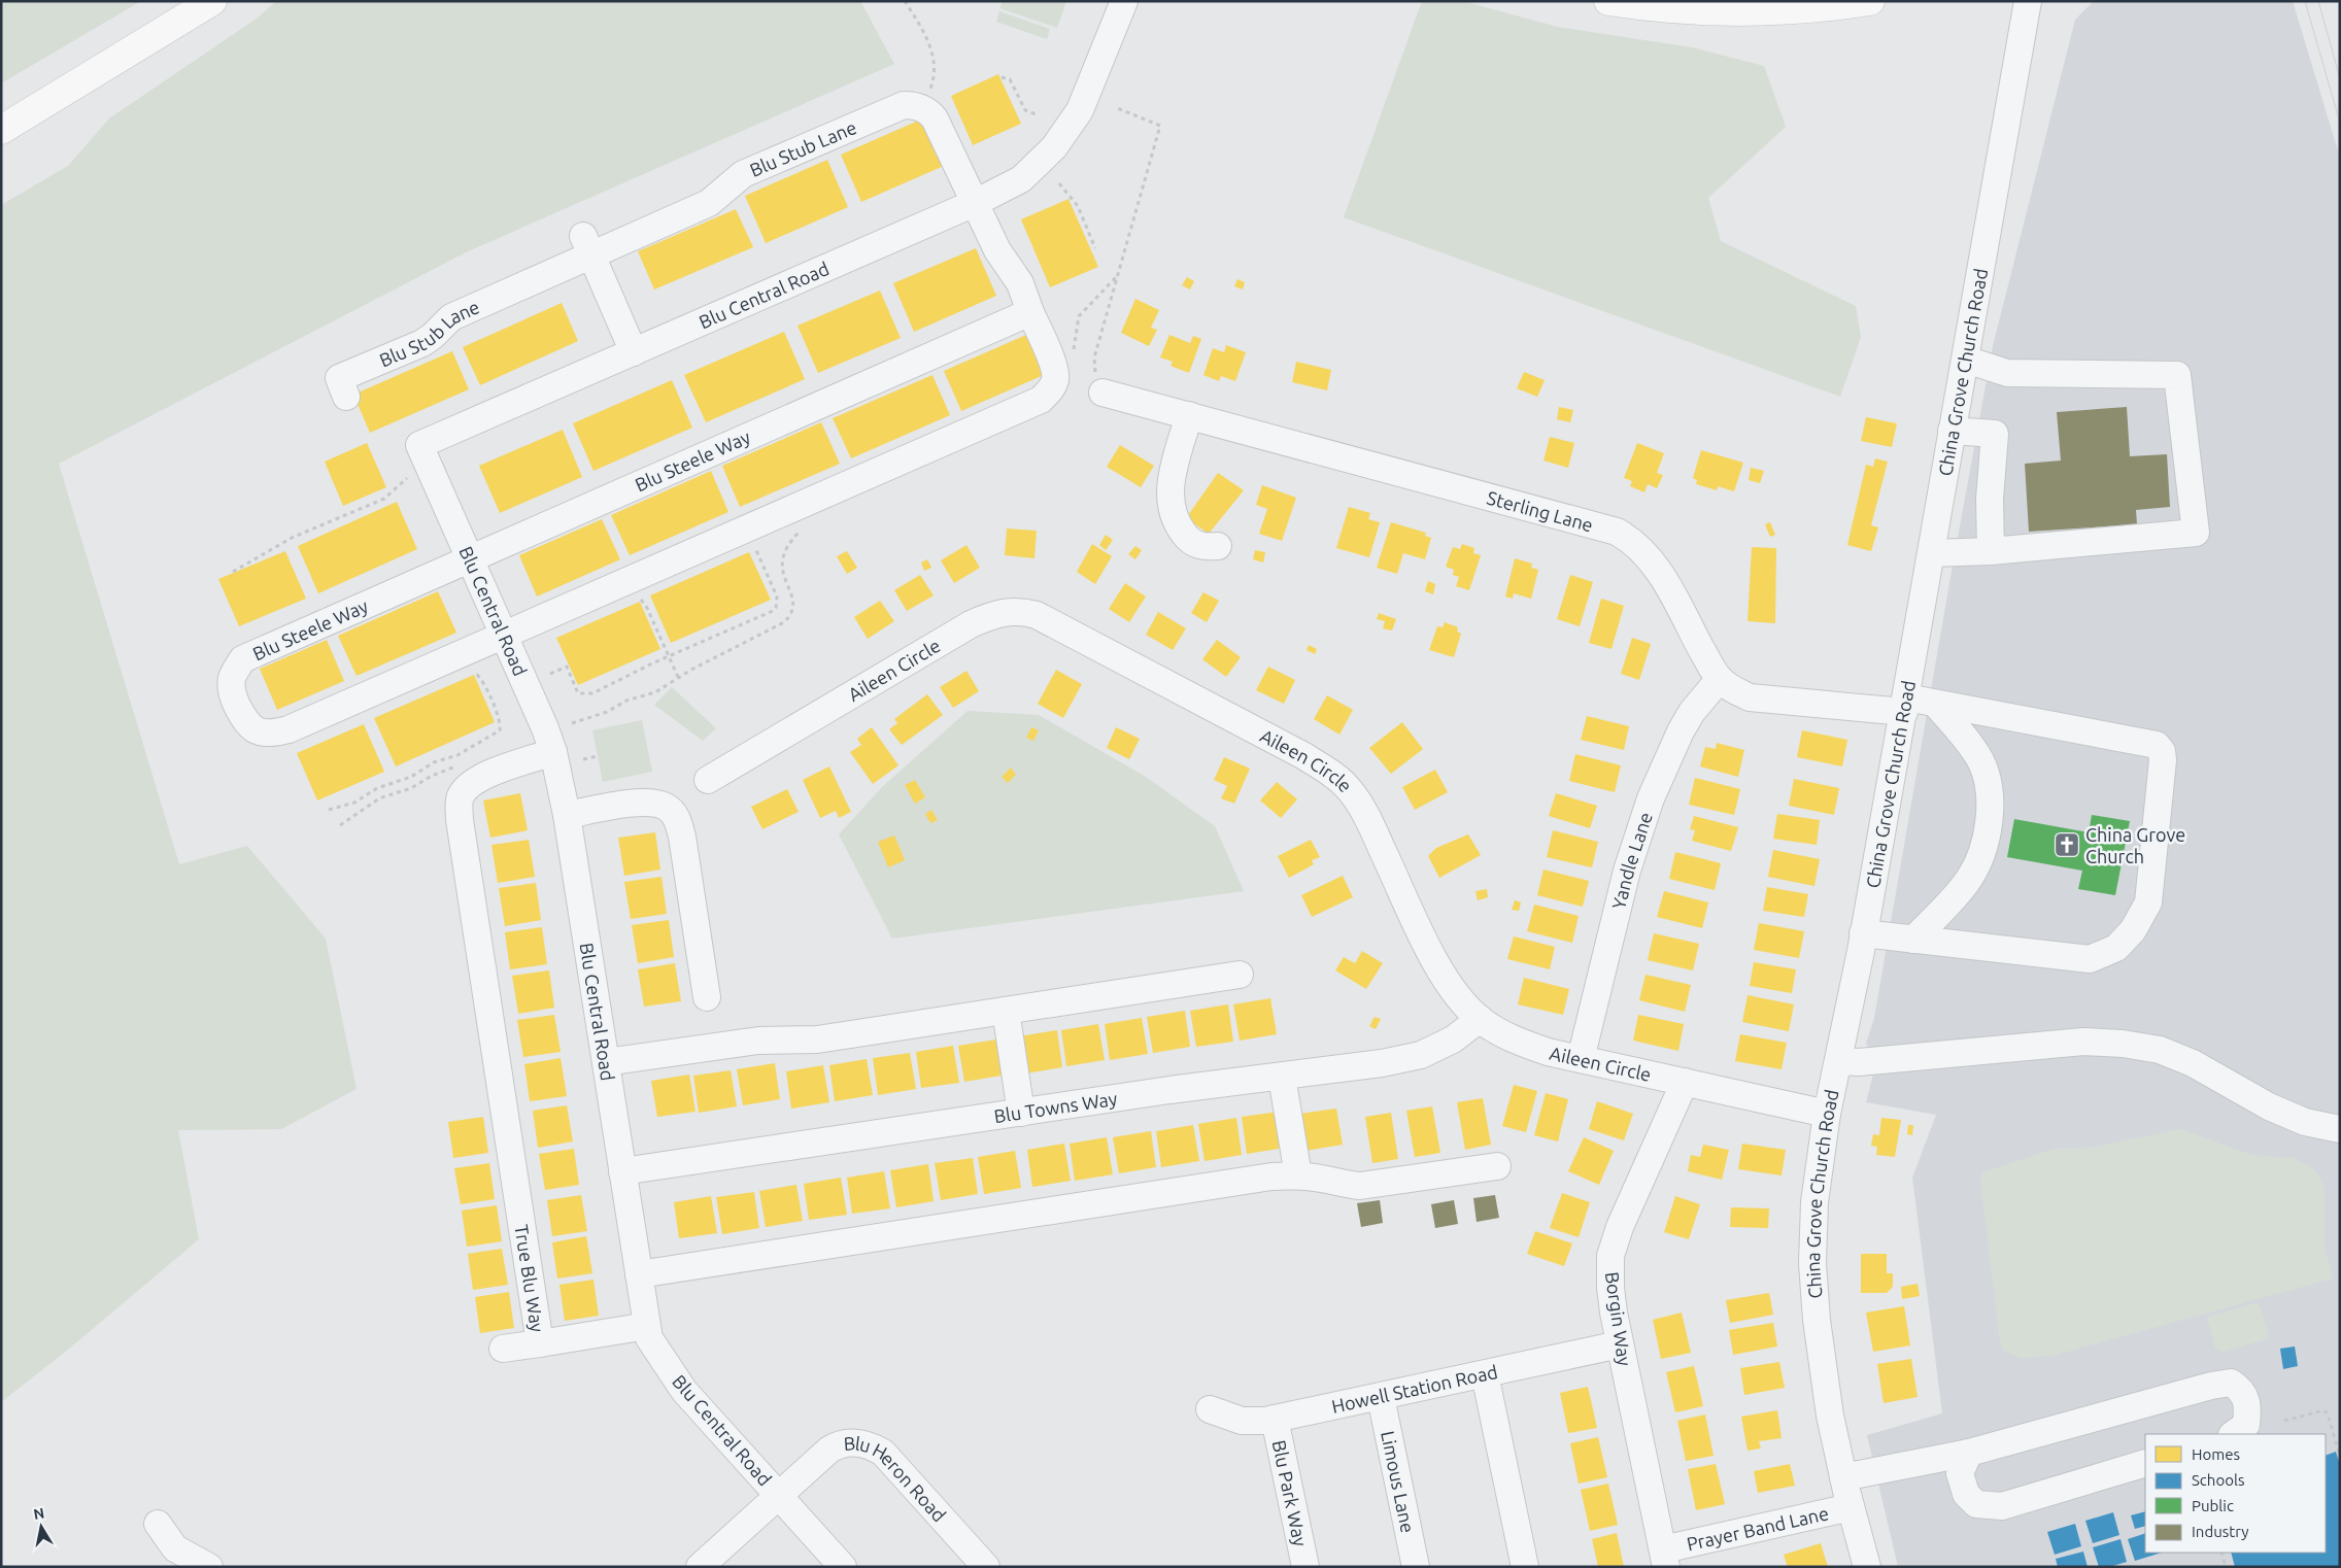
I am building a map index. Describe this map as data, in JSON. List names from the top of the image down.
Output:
{
  "streets": {
    "street": [
      "Blu Stub Lane",
      "Blu Central Road",
      "China Grove Church Road",
      "Blu Steele Way",
      "Sterling Lane",
      "Aileen Circle",
      "Yandle Lane",
      "Blu Towns Way",
      "True Blu Way",
      "Borgin Way",
      "Howell Station Road",
      "Limous Lane",
      "Blu Heron Road",
      "Blu Park Way",
      "Prayer Band Lane"
    ]
  },
  "crossings": [
    ["Blu Central Road", "Blu Steele Way"],
    ["Blu Central Road", "Blu Towns Way"],
    ["Blu Central Road", "True Blu Way"],
    ["Blu Central Road", "Blu Heron Road"],
    ["China Grove Church Road", "Sterling Lane"],
    ["China Grove Church Road", "Aileen Circle"],
    ["China Grove Church Road", "Prayer Band Lane"],
    ["Sterling Lane", "Yandle Lane"],
    ["Aileen Circle", "Yandle Lane"],
    ["Aileen Circle", "Blu Towns Way"],
    ["Aileen Circle", "Borgin Way"],
    ["Borgin Way", "Howell Station Road"],
    ["Borgin Way", "Prayer Band Lane"],
    ["Howell Station Road", "Limous Lane"],
    ["Howell Station Road", "Blu Park Way"]
  ],
  "places": {
    "church": ["China Grove Church"]
  },
  "legend": [
    "Homes",
    "Schools",
    "Public",
    "Industry"
  ],
  "north": "top"
}
